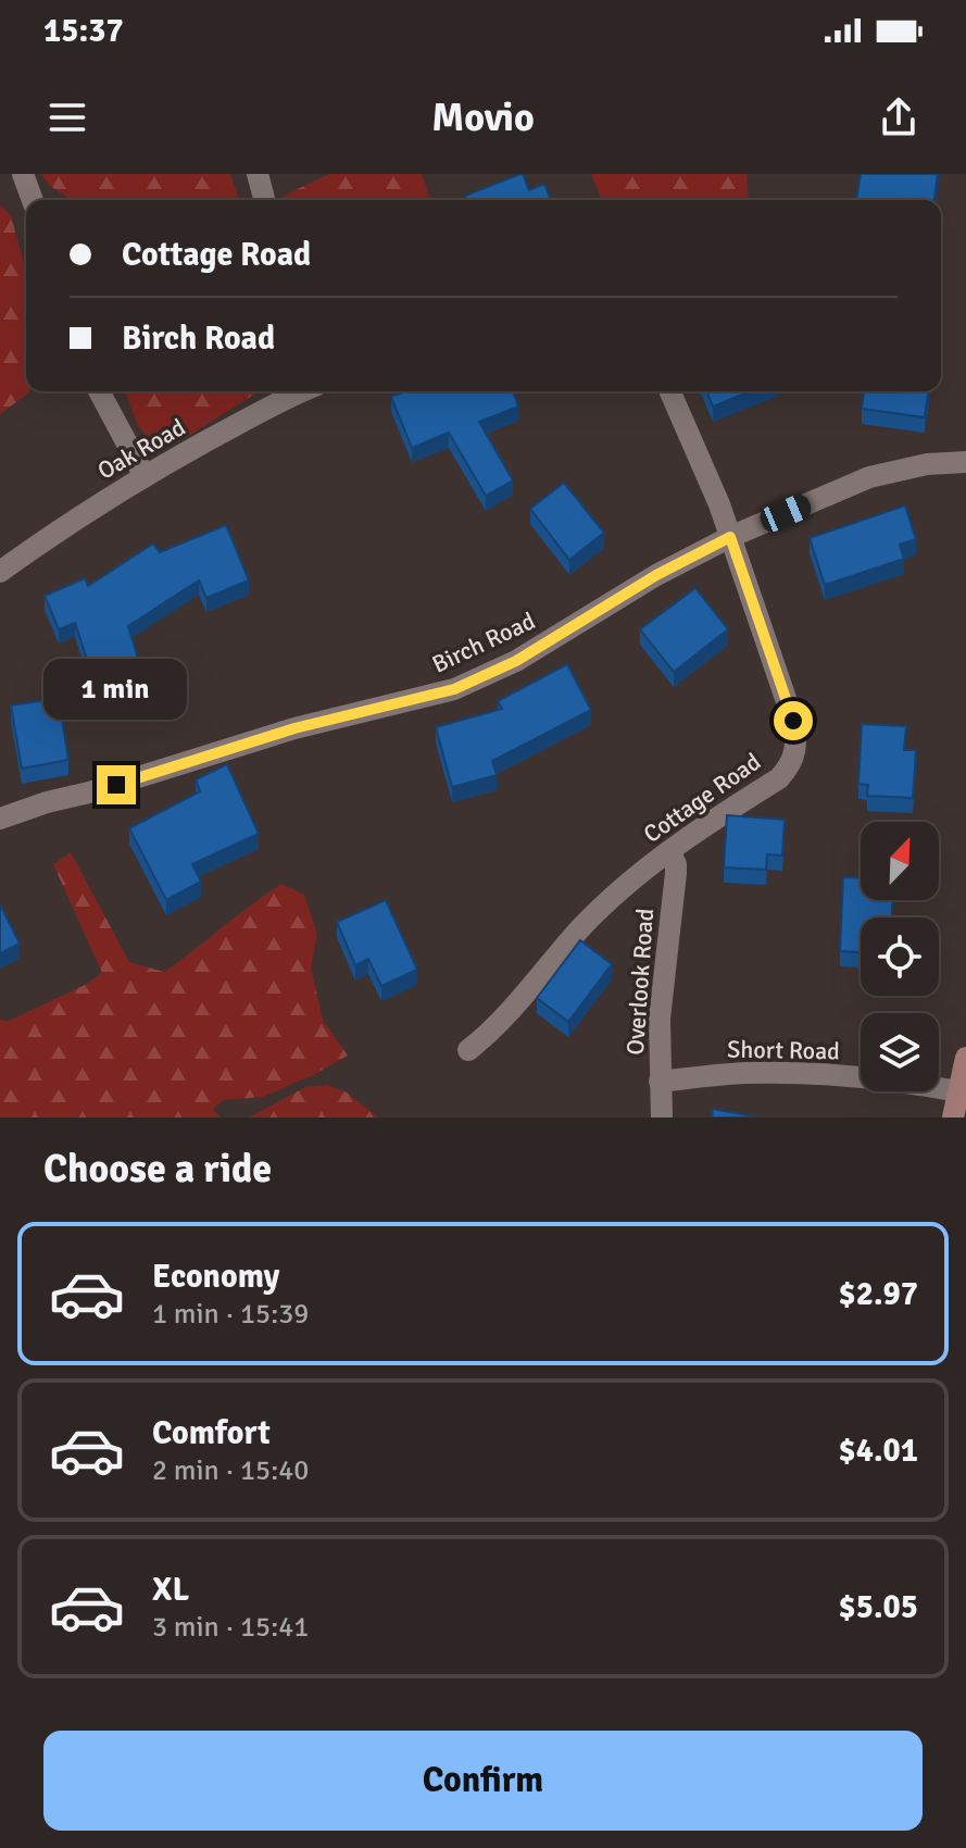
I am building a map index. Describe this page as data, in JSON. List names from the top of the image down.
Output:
{
  "streets": {
    "street": [
      "Oak Road",
      "Birch Road",
      "Cottage Road",
      "Overlook Road",
      "Short Road"
    ]
  },
  "crossings": [
    ["Birch Road", "Cottage Road"],
    ["Cottage Road", "Overlook Road"],
    ["Overlook Road", "Short Road"]
  ],
  "north": "top right",
  "page": {
    "status": "15:37",
    "header": "Movio",
    "banner": ["Cottage Road", "Birch Road"],
    "bubble": "1 min",
    "heading": "Choose a ride",
    "list": [
      {
        "name": "Economy",
        "note": "1 min · 15:39",
        "value": "$2.97"
      },
      {
        "name": "Comfort",
        "note": "2 min · 15:40",
        "value": "$4.01"
      },
      {
        "name": "XL",
        "note": "3 min · 15:41",
        "value": "$5.05"
      }
    ],
    "buttons": "Confirm"
  }
}
